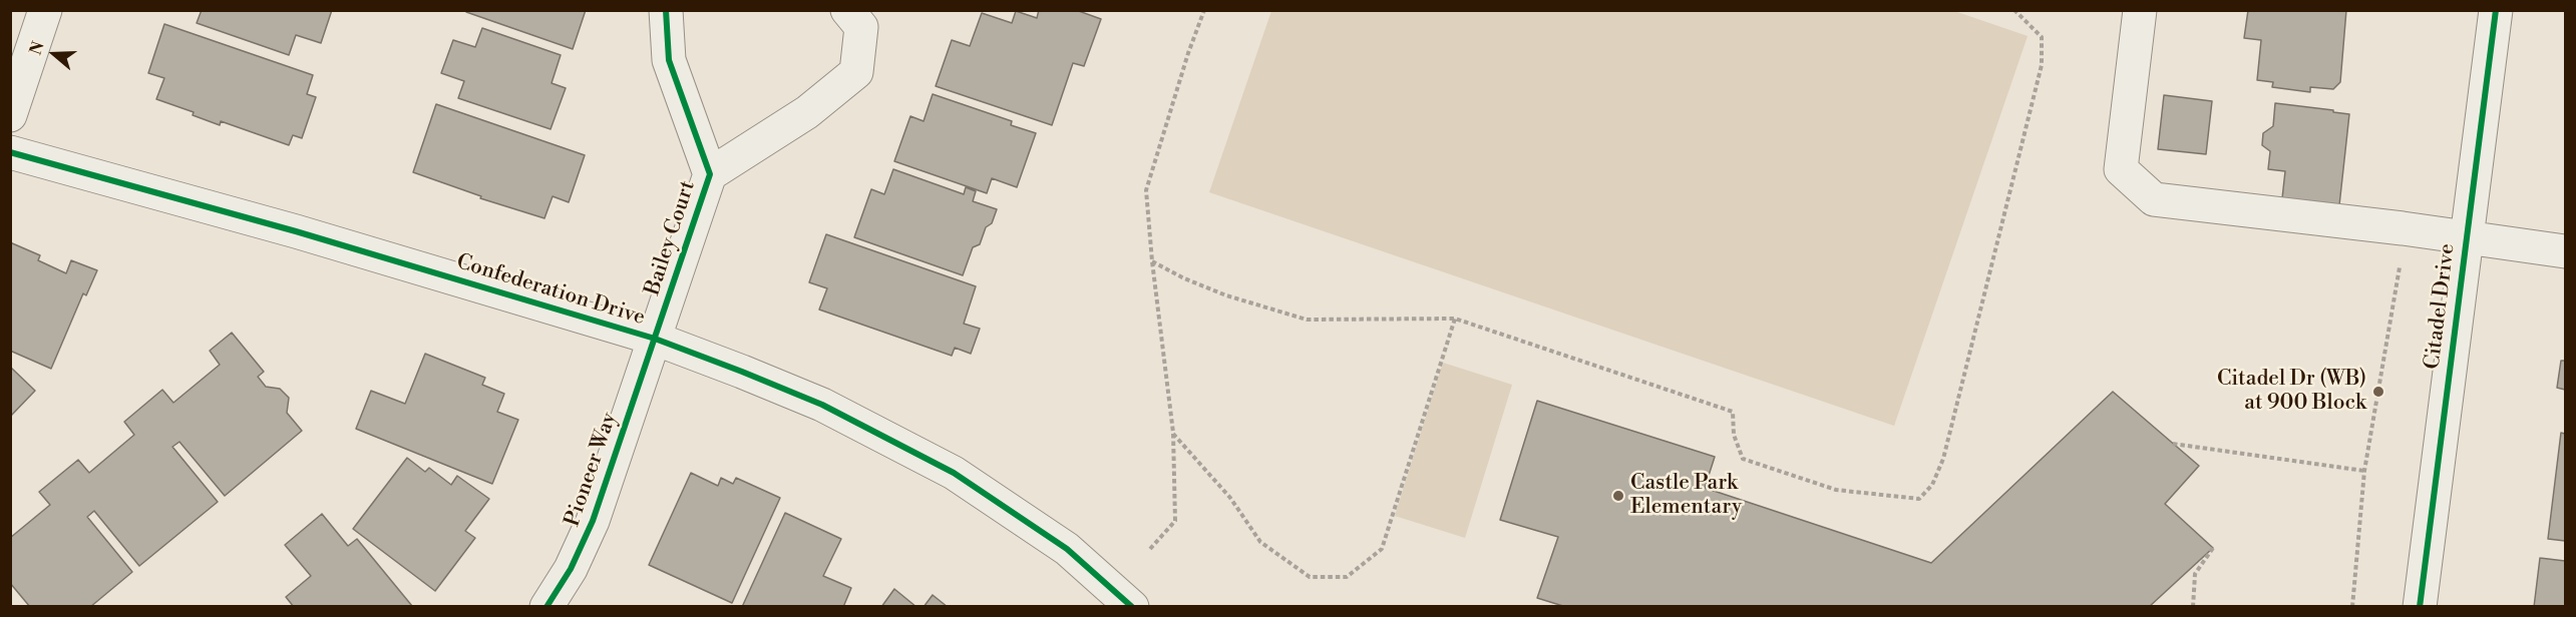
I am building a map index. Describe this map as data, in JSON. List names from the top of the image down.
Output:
{
  "streets": {
    "street": [
      "Bailey Court",
      "Confederation Drive",
      "Citadel Drive",
      "Pioneer Way"
    ]
  },
  "crossings": [
    ["Bailey Court", "Confederation Drive"],
    ["Bailey Court", "Pioneer Way"],
    ["Confederation Drive", "Pioneer Way"]
  ],
  "places": ["Citadel Dr (WB) at 900 Block", "Castle Park Elementary"],
  "north": "left"
}
